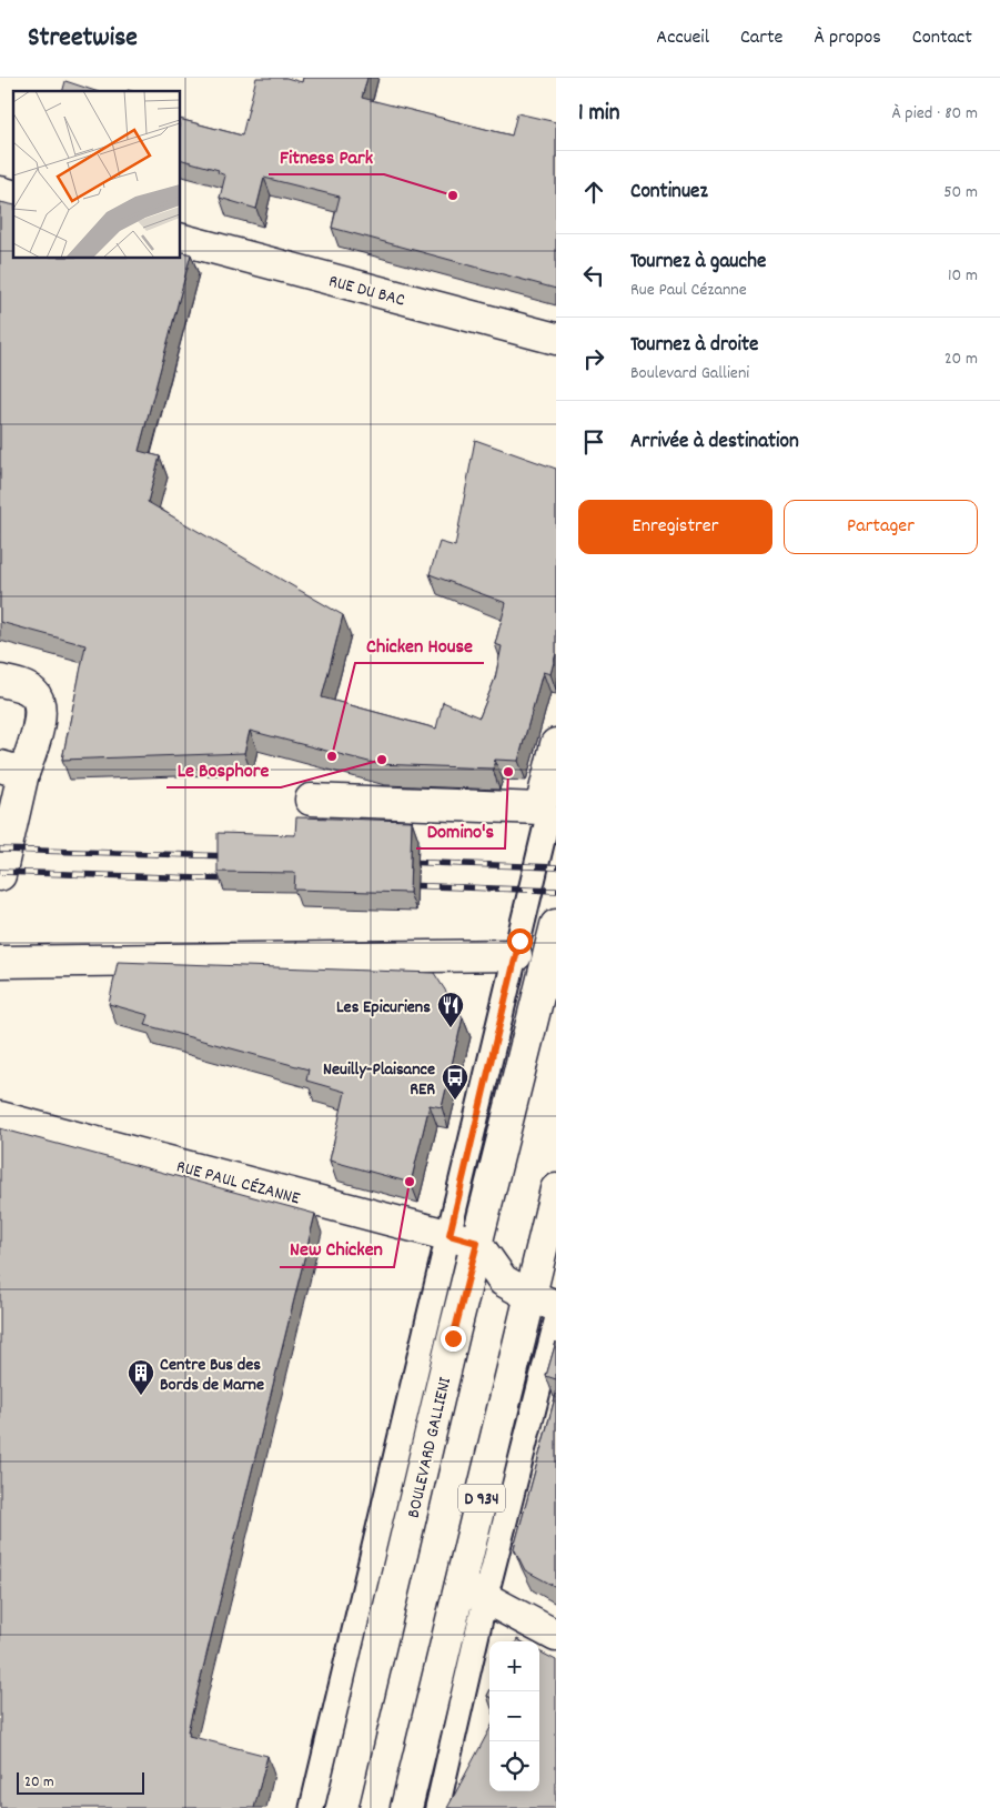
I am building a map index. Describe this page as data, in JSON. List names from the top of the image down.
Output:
{
  "streets": {
    "street": [
      "RUE DU BAC",
      "RUE PAUL CÉZANNE",
      "BOULEVARD GALLIENI",
      "D 934"
    ]
  },
  "crossings": [
    ["RUE PAUL CÉZANNE", "BOULEVARD GALLIENI"]
  ],
  "places": {
    "other": [
      "Fitness Park",
      "Chicken House",
      "Le Bosphore",
      "Domino's",
      "New Chicken"
    ],
    "restaurant": ["Les Epicuriens"],
    "bus stop": ["Neuilly-Plaisance RER"],
    "building": ["Centre Bus des Bords de Marne"]
  },
  "scale_bar": "20 m",
  "page": {
    "header": "Streetwise",
    "nav": [
      "Accueil",
      "Carte",
      "À propos",
      "Contact"
    ],
    "heading": ["1 min", "À pied · 80 m"],
    "list": [
      ["Continuez", "50 m"],
      ["Tournez à gauche", "Rue Paul Cézanne", "10 m"],
      ["Tournez à droite", "Boulevard Gallieni", "20 m"],
      "Arrivée à destination"
    ],
    "buttons": ["Enregistrer", "Partager"],
    "map_buttons": ["+", "−"],
    "scale": "20 m"
  }
}
